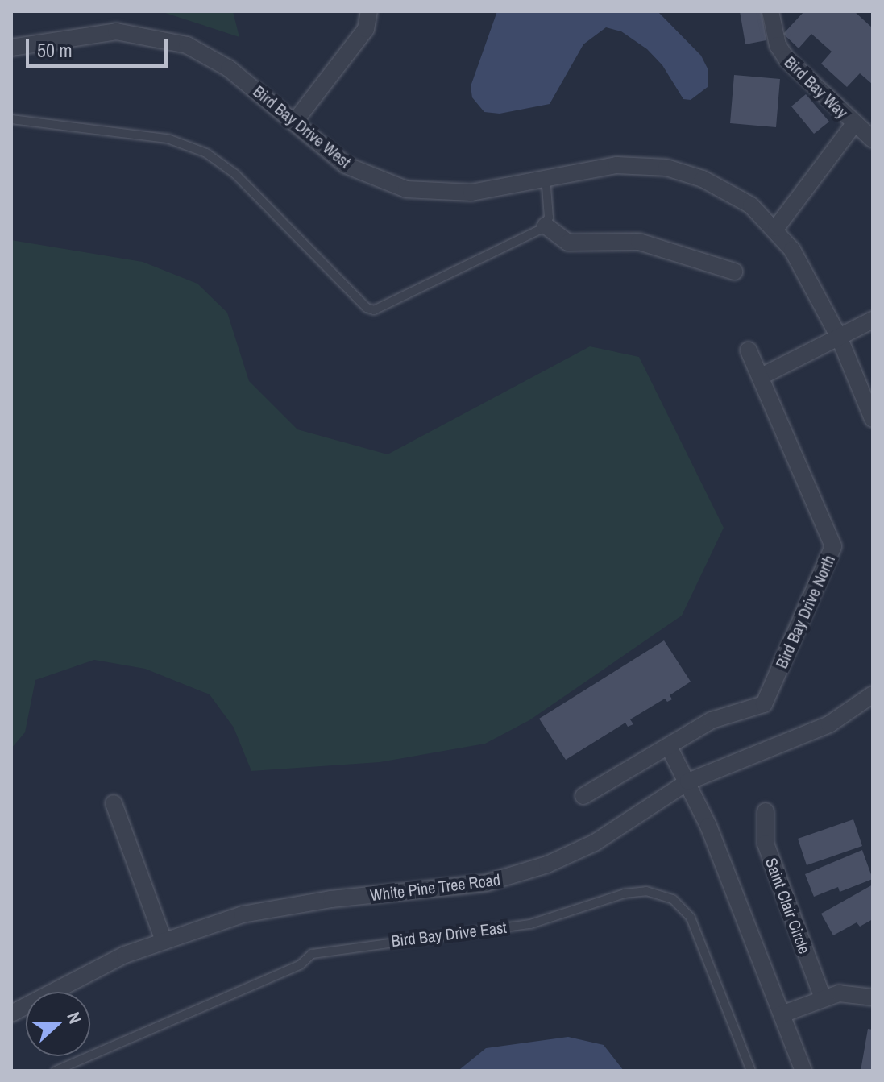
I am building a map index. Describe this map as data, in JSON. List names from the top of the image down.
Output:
{
  "streets": {
    "street": [
      "Bird Bay Way",
      "Bird Bay Drive West",
      "Bird Bay Drive North",
      "White Pine Tree Road",
      "Saint Clair Circle"
    ],
    "lane": ["Bird Bay Drive East"]
  },
  "crossings": [
    ["Bird Bay Way", "Bird Bay Drive West"]
  ],
  "scale_bar": "50 m",
  "north": "right"
}
